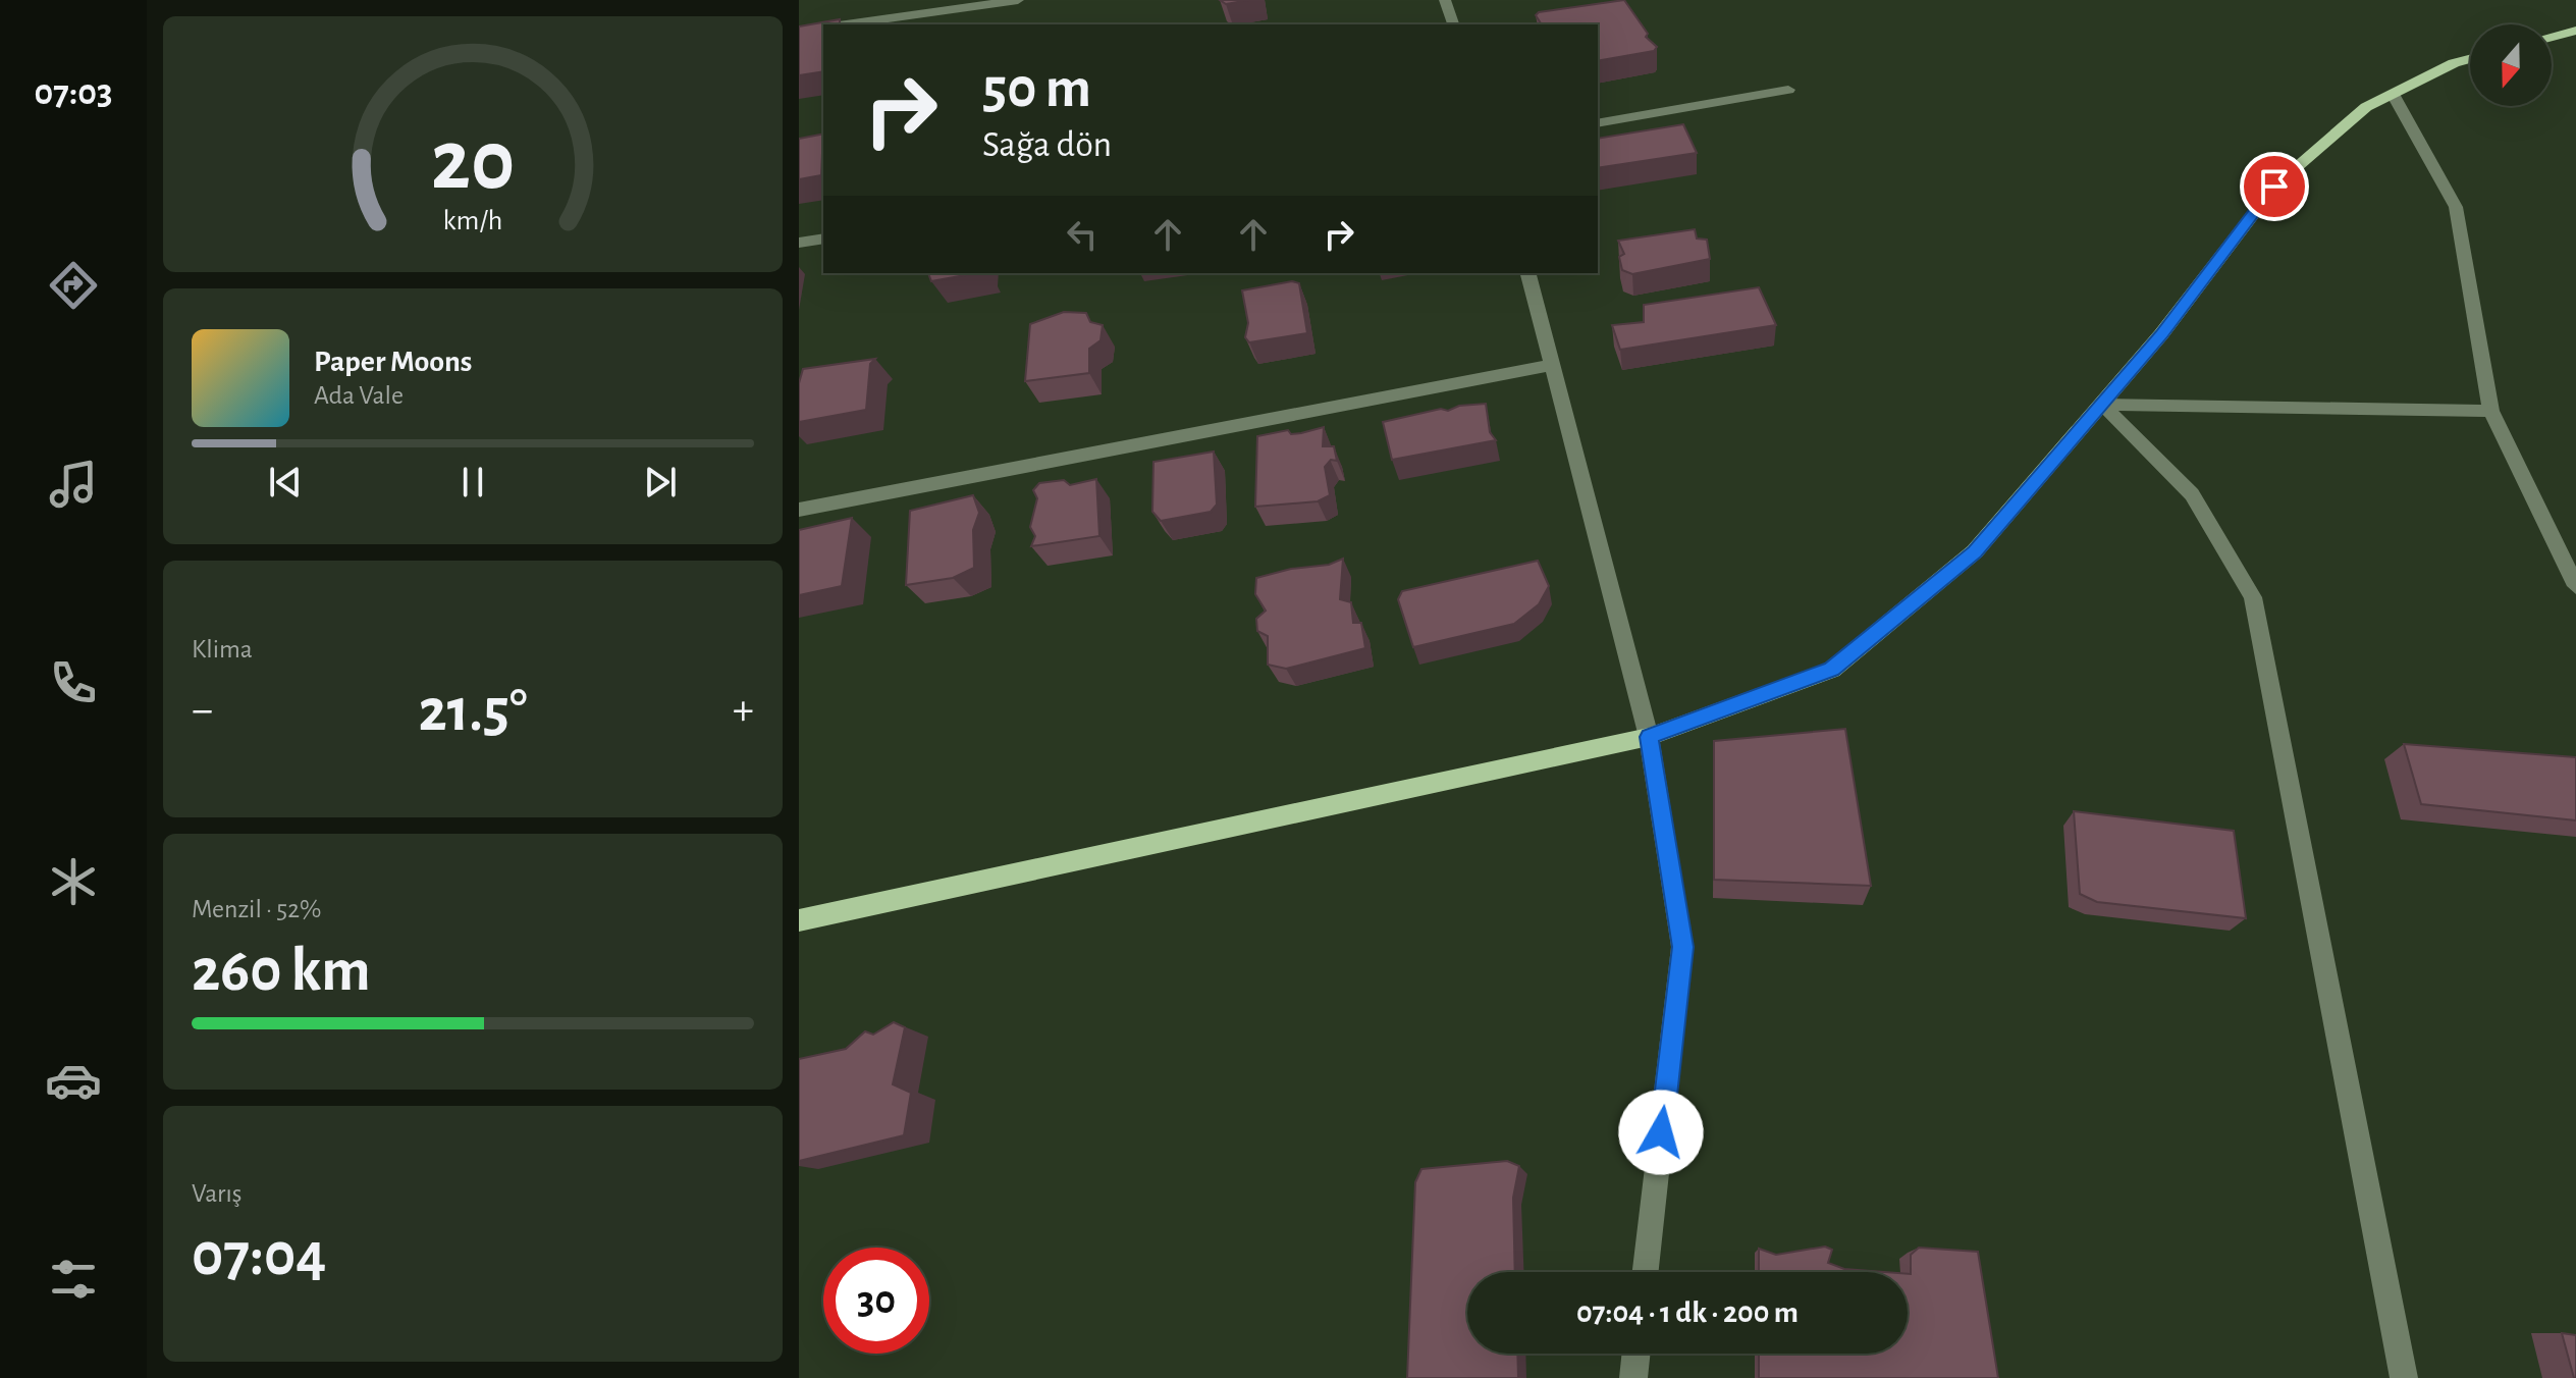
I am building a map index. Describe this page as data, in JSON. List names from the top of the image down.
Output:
{
  "north": "bottom",
  "page": {
    "tabs": "07:03",
    "turn": ["50 m", "Sağa dön"],
    "song": ["Paper Moons", "Ada Vale"],
    "tile": [
      "Klima",
      ["Menzil · 52%", "260 km"],
      ["Varış", "07:04"]
    ],
    "heat": ["−", "21.5°", "+"],
    "limit": "30",
    "trip": "07:04 · 1 dk · 200 m",
    "gauge": ["20", "km/h"]
  }
}
